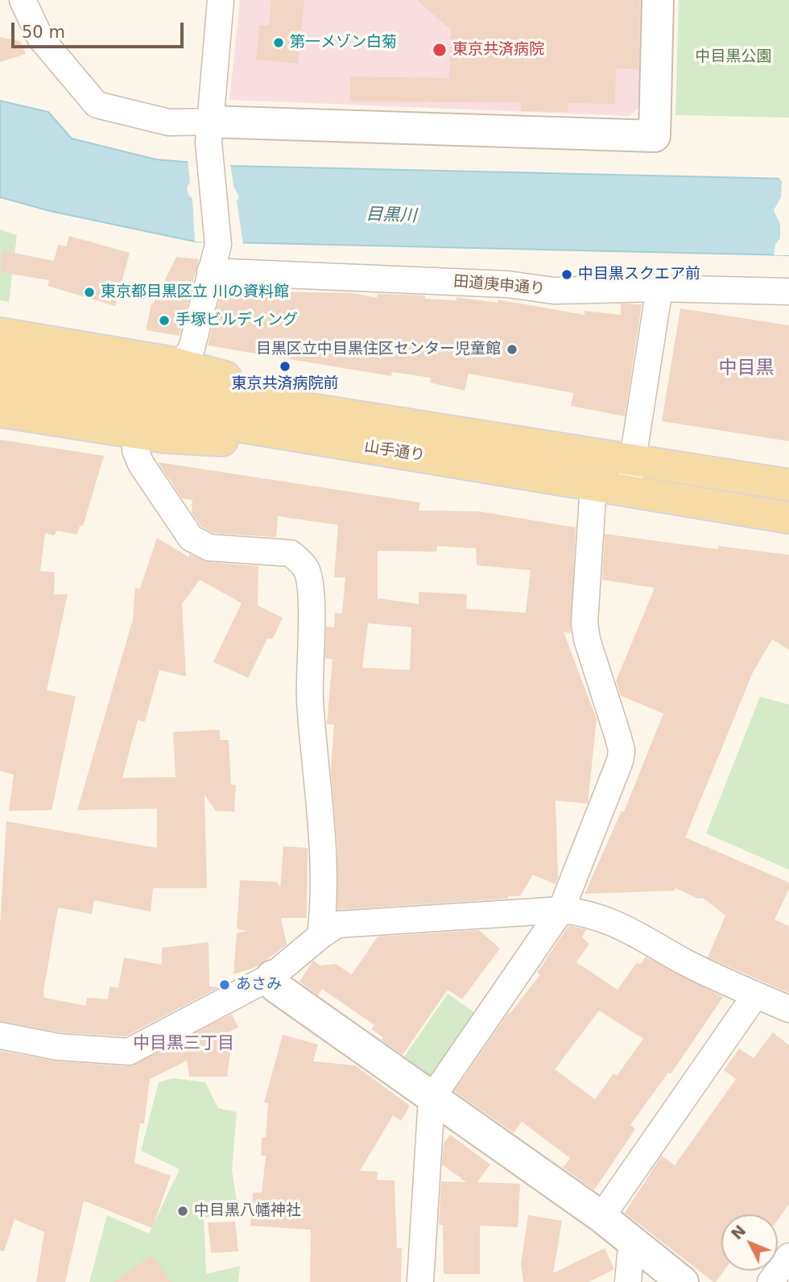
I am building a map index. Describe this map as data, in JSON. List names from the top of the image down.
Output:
{
  "streets": {
    "main road": ["山手通り"],
    "street": ["田道庚申通り"]
  },
  "districts": ["中目黒", "中目黒三丁目"],
  "water": ["目黒川"],
  "parks": ["中目黒公園"],
  "places": [
    "第一メゾン白菊",
    "東京共済病院",
    "中目黒スクエア前",
    "東京都目黒区立 川の資料館",
    "手塚ビルディング",
    "目黒区立中目黒住区センター児童館",
    "東京共済病院前",
    "あさみ",
    "中目黒八幡神社"
  ],
  "scale_bar": "50 m",
  "north": "top left"
}
